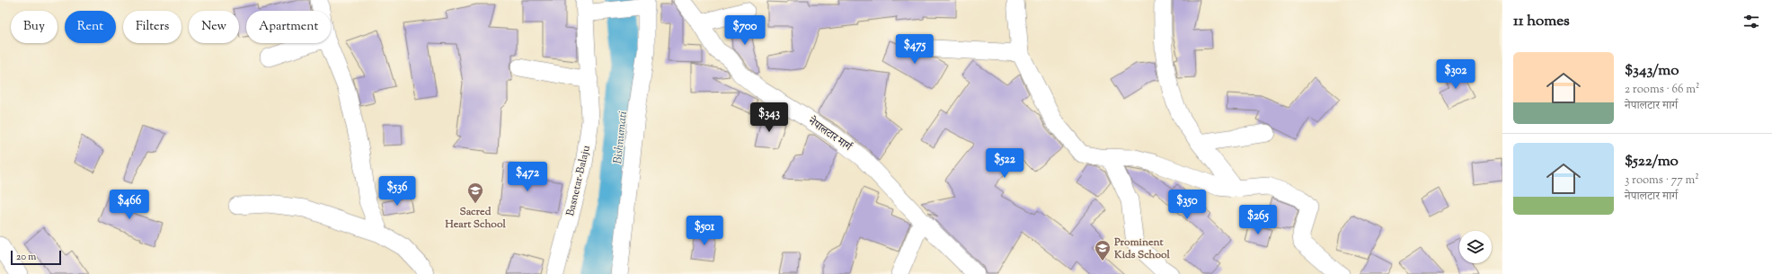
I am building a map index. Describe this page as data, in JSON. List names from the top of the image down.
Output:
{
  "streets": {
    "street": ["नेपालटार मार्ग", "Basnetar-Balaju"]
  },
  "water": ["Bishnumati"],
  "places": {
    "school or university": ["Sacred Heart School", "Prominent Kids School"]
  },
  "scale_bar": "20 m",
  "page": {
    "heading": "11 homes",
    "chip": [
      "Buy",
      "Rent",
      "Filters",
      "New",
      "Apartment"
    ],
    "price": [
      "$700",
      "$475",
      "$302",
      "$343",
      "$522",
      "$472",
      "$536",
      "$466",
      "$350",
      "$265",
      "$501"
    ],
    "list": [
      {
        "name": "$343/mo",
        "note": "2 rooms · 66 m² · नेपालटार मार्ग"
      },
      {
        "name": "$522/mo",
        "note": "3 rooms · 77 m² · नेपालटार मार्ग"
      }
    ],
    "scale": "20 m"
  }
}
